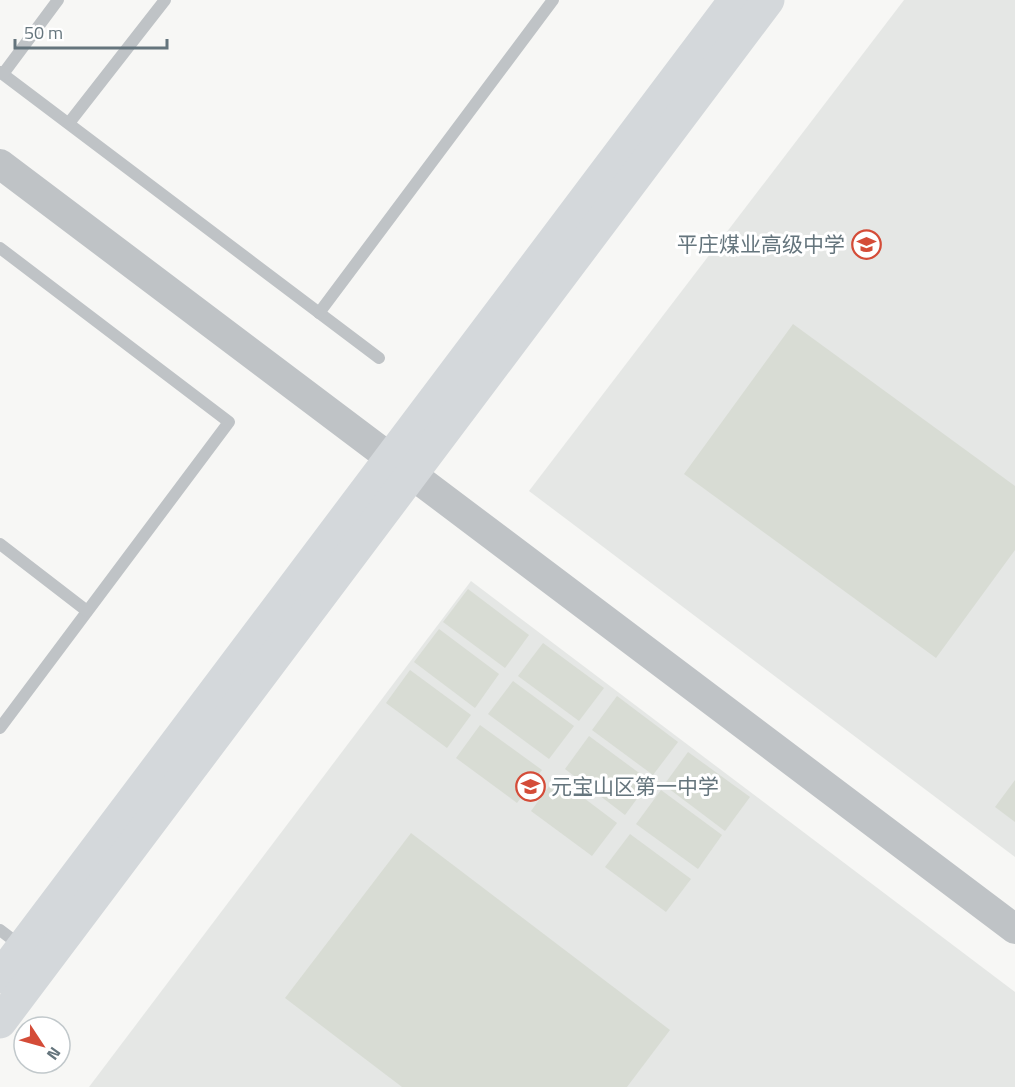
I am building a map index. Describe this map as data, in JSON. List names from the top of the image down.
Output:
{
  "places": {
    "school or university": ["平庄煤业高级中学", "元宝山区第一中学"]
  },
  "scale_bar": "50 m",
  "north": "bottom right"
}
